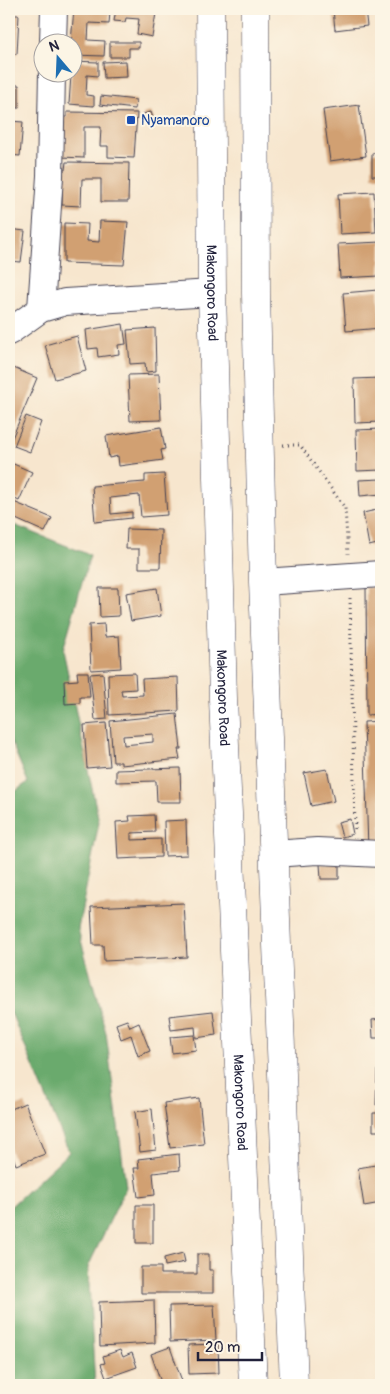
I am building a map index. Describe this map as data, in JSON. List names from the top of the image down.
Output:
{
  "streets": {
    "main road": ["Makongoro Road"]
  },
  "places": {
    "transit": ["Nyamanoro"]
  },
  "scale_bar": "20 m",
  "north": "top"
}
